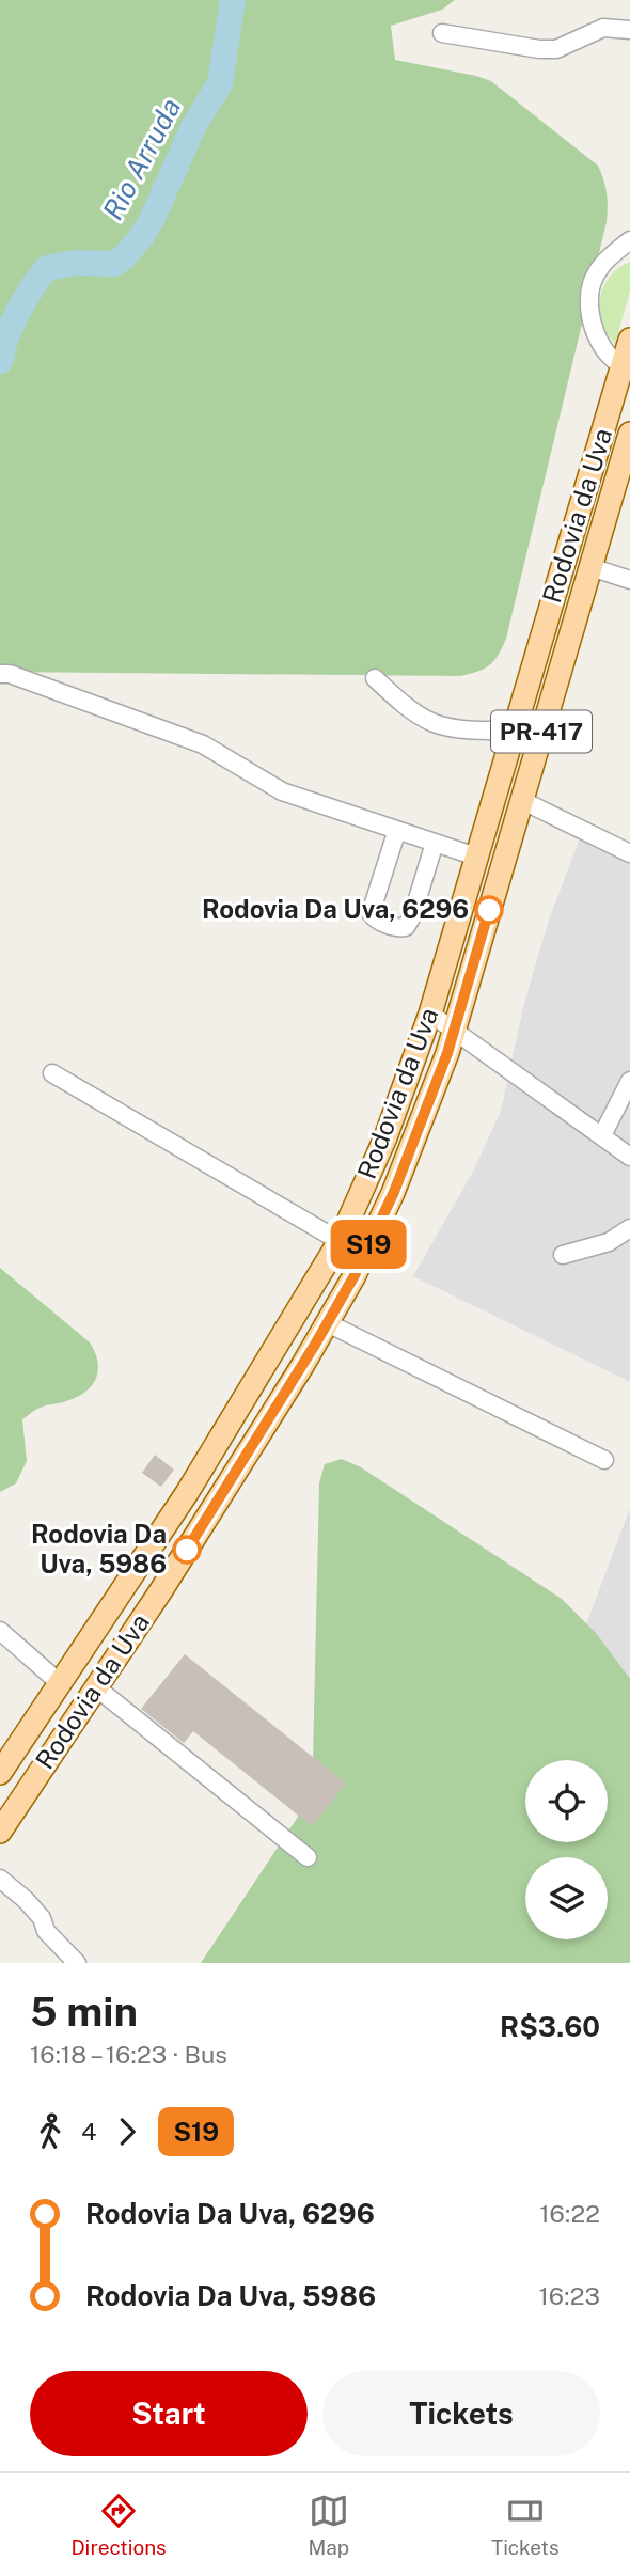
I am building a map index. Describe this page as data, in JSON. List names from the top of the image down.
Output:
{
  "streets": {
    "main road": ["Rodovia da Uva", "PR-417"]
  },
  "water": ["Rio Arruda"],
  "places": ["Rodovia Da Uva, 6296", "Rodovia Da Uva, 5986"],
  "lines": ["bus line S19"],
  "page": {
    "on_map": "S19",
    "heading": ["5 min", "16:18 – 16:23 · Bus", "R$3.60"],
    "legs": ["4", "S19"],
    "list": [
      {
        "name": "Rodovia Da Uva, 6296",
        "value": "16:22"
      },
      {
        "name": "Rodovia Da Uva, 5986",
        "value": "16:23"
      }
    ],
    "buttons": ["Start", "Tickets"],
    "tabs": ["Directions", "Map", "Tickets"]
  }
}
